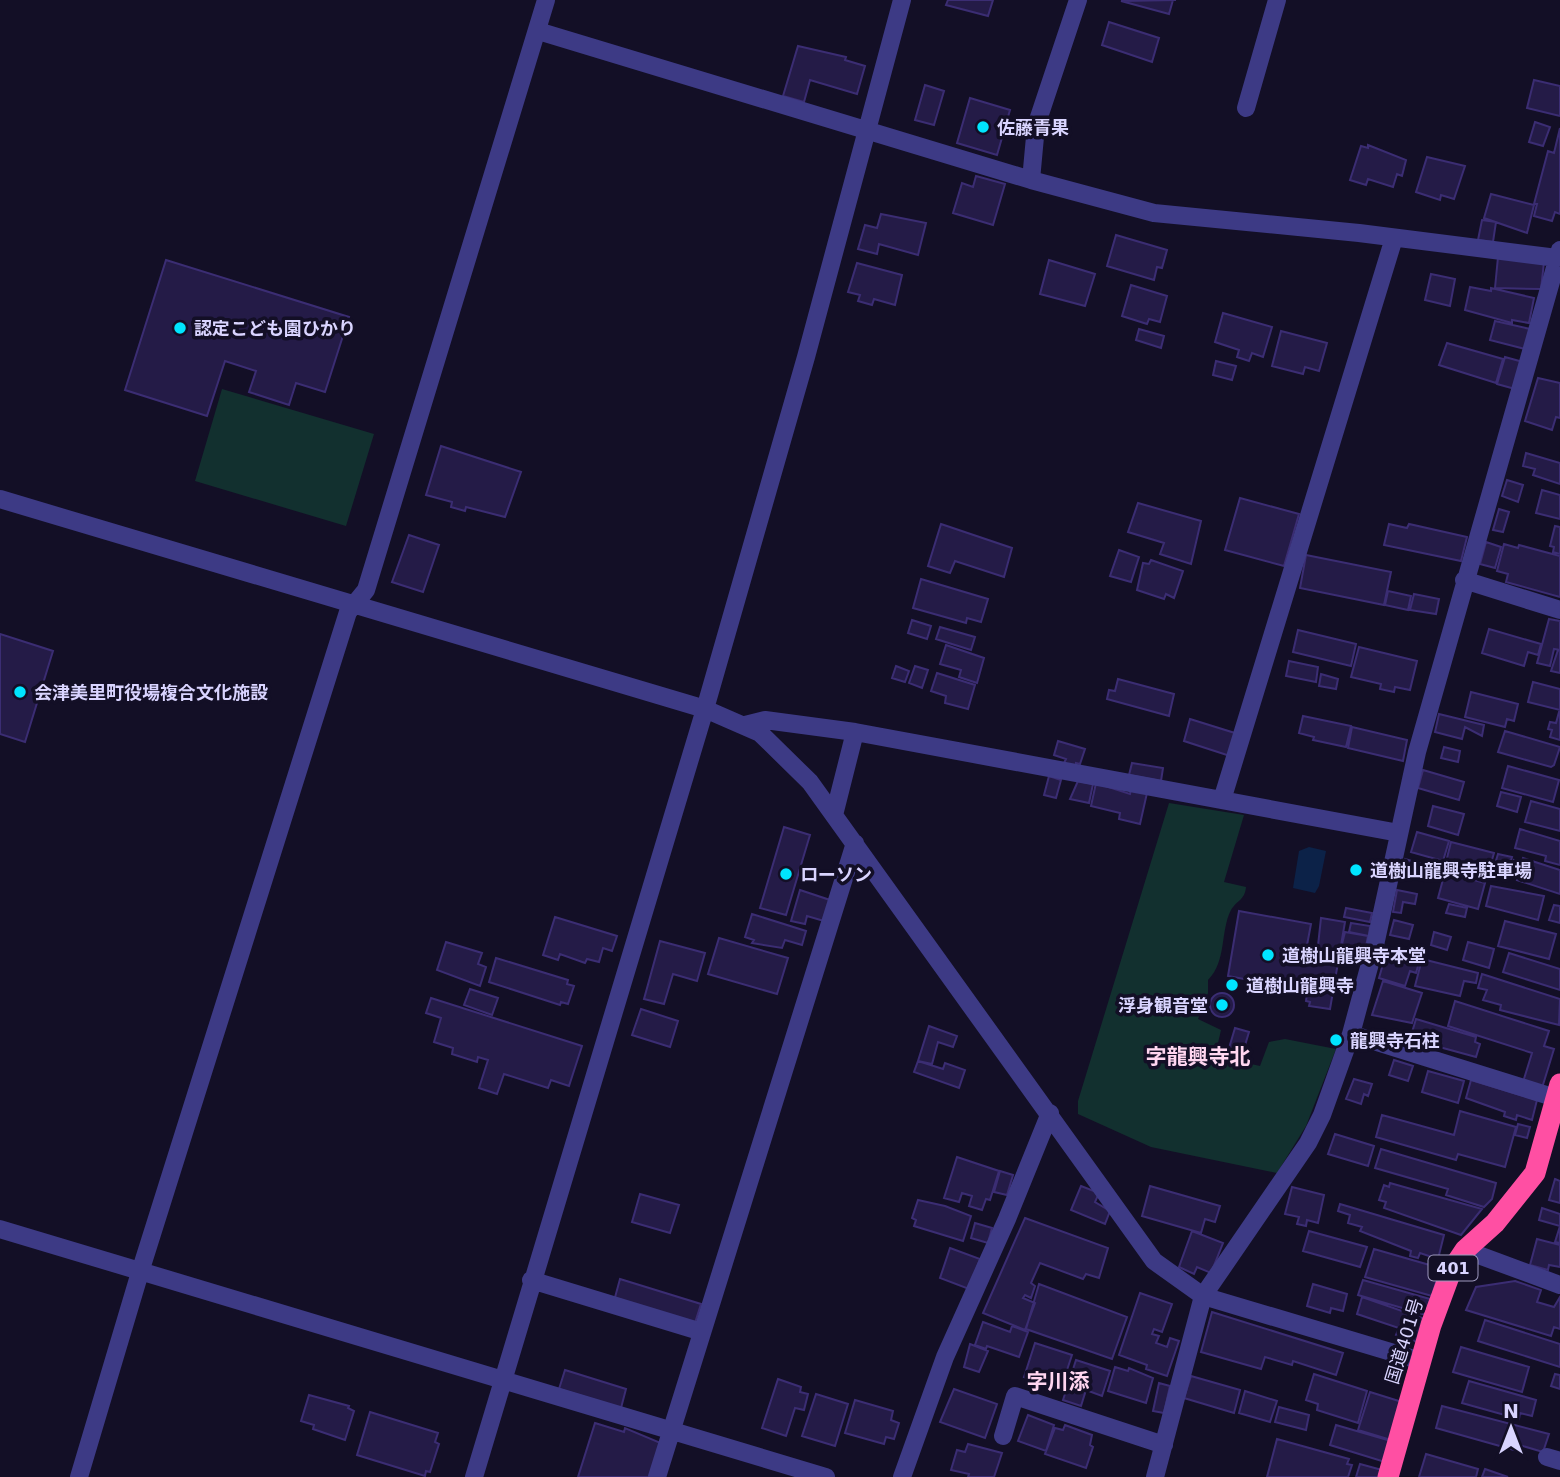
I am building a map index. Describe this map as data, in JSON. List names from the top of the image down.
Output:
{
  "streets": {
    "highway": ["401", "国道401号"]
  },
  "districts": ["字龍興寺北", "字川添"],
  "places": [
    "佐藤青果",
    "認定こども園ひかり",
    "会津美里町役場複合文化施設",
    "道樹山龍興寺駐車場",
    "ローソン",
    "道樹山龍興寺本堂",
    "道樹山龍興寺",
    "浮身観音堂",
    "龍興寺石柱"
  ],
  "north": "top"
}
